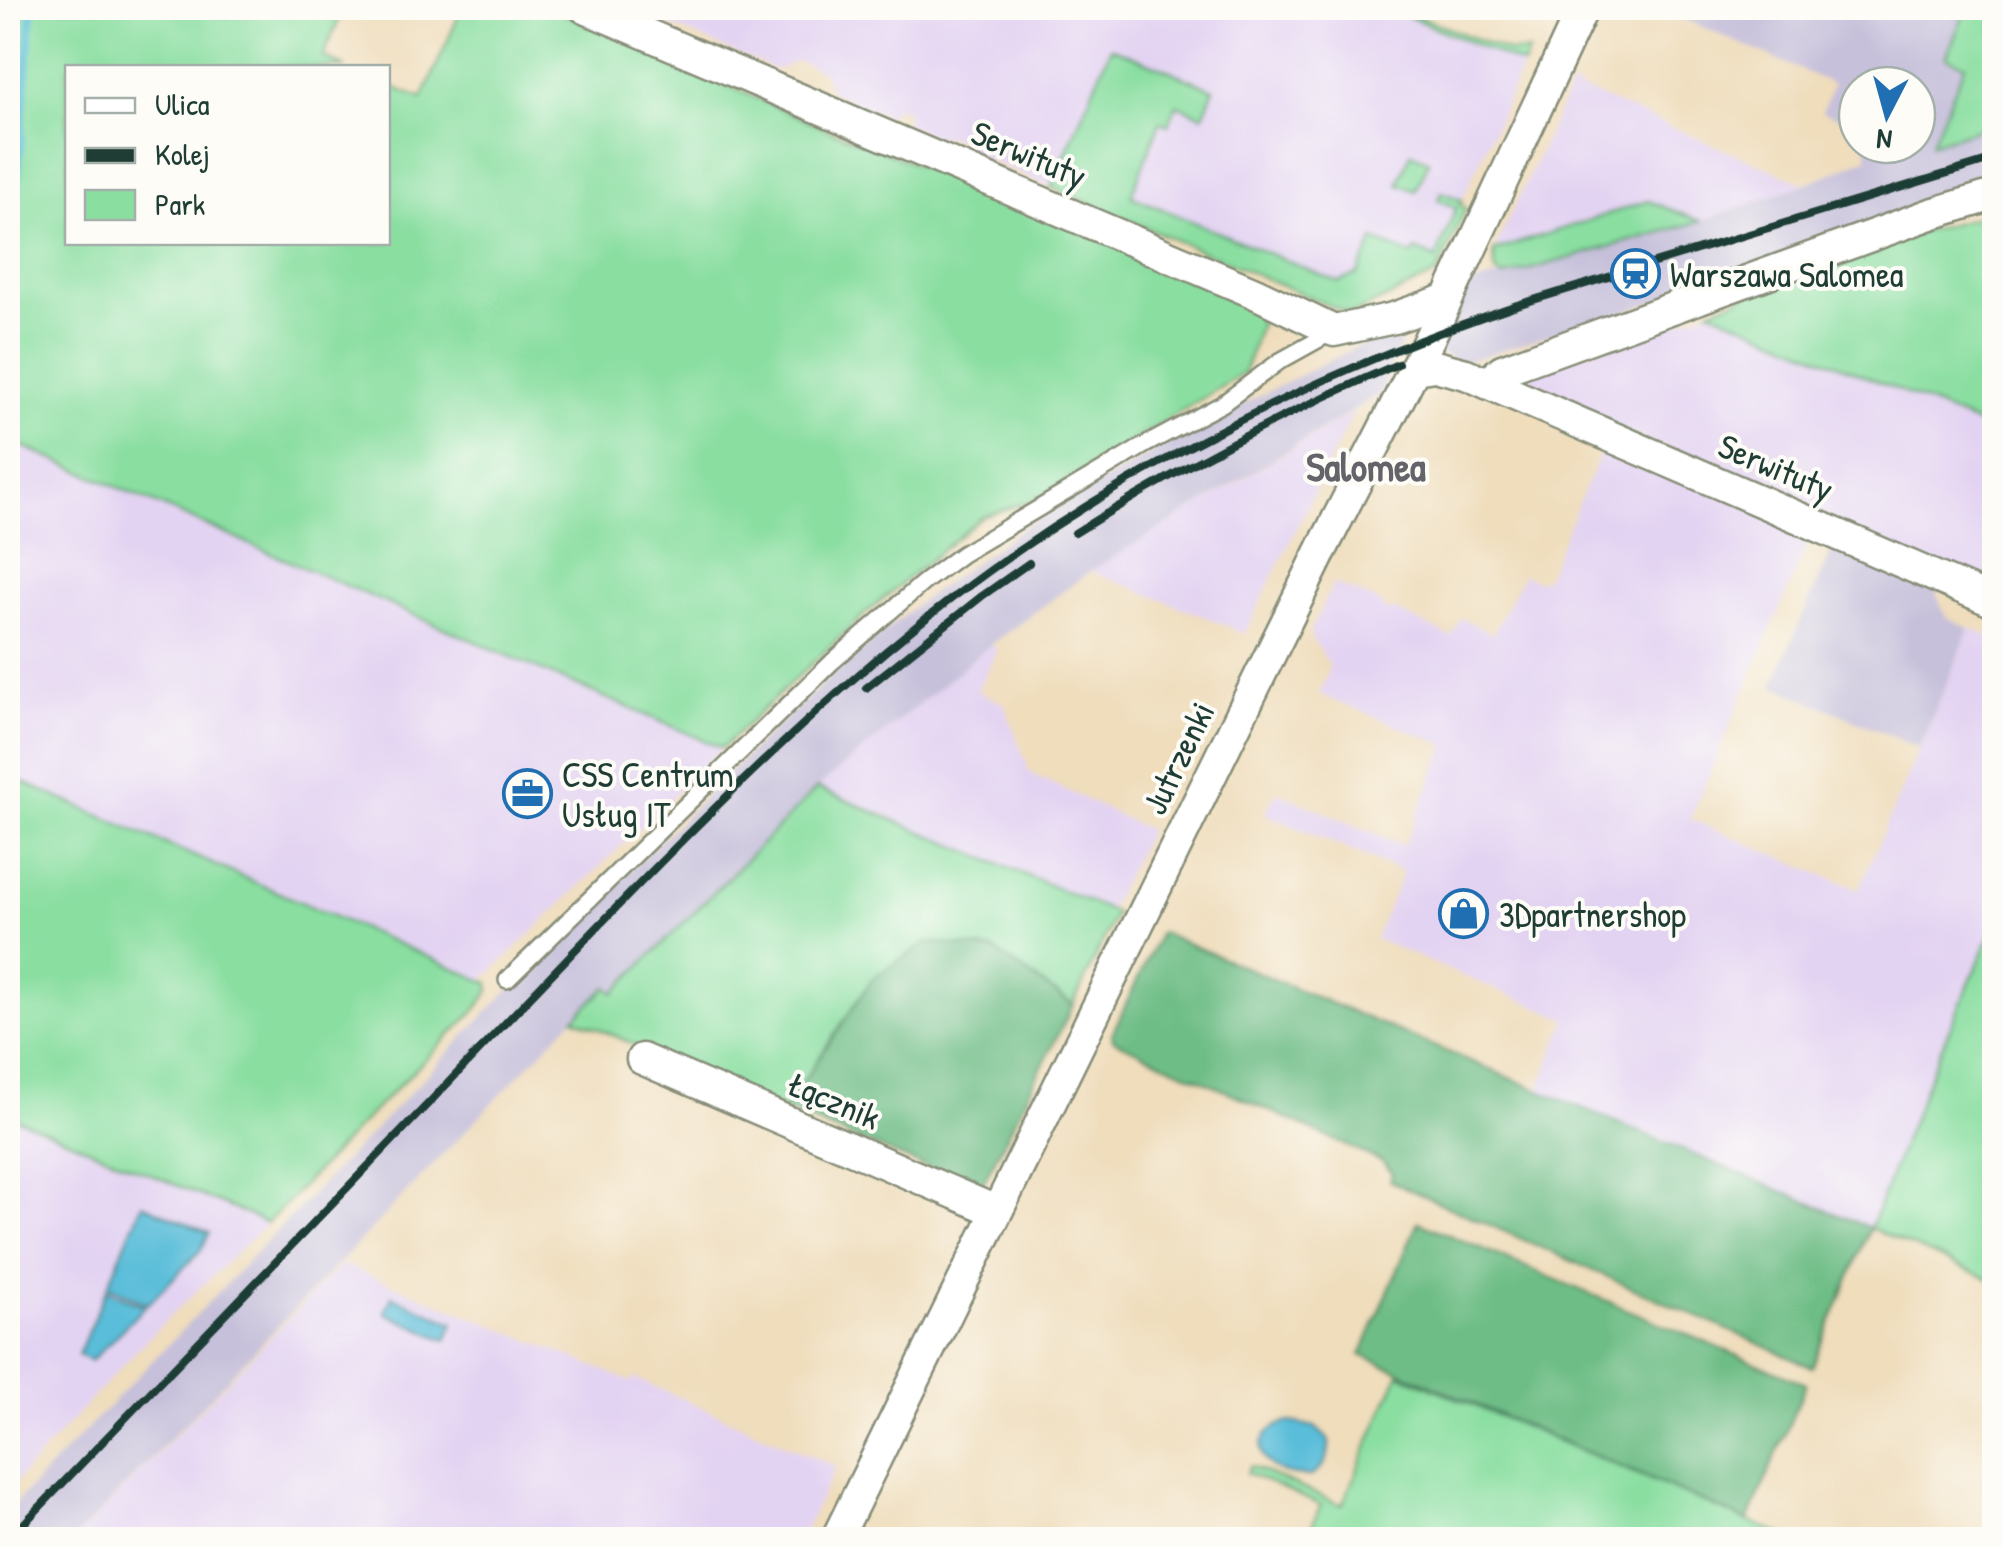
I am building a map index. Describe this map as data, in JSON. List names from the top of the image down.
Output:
{
  "streets": {
    "street": ["Serwituty", "Jutrzenki", "Łącznik"]
  },
  "crossings": [
    ["Serwituty", "Jutrzenki"],
    ["Jutrzenki", "Łącznik"]
  ],
  "districts": ["Salomea"],
  "places": {
    "station": ["Warszawa Salomea"],
    "office": ["CSS Centrum Usług IT"],
    "shop": ["3Dpartnershop"]
  },
  "legend": ["Ulica", "Kolej", "Park"],
  "north": "bottom"
}
